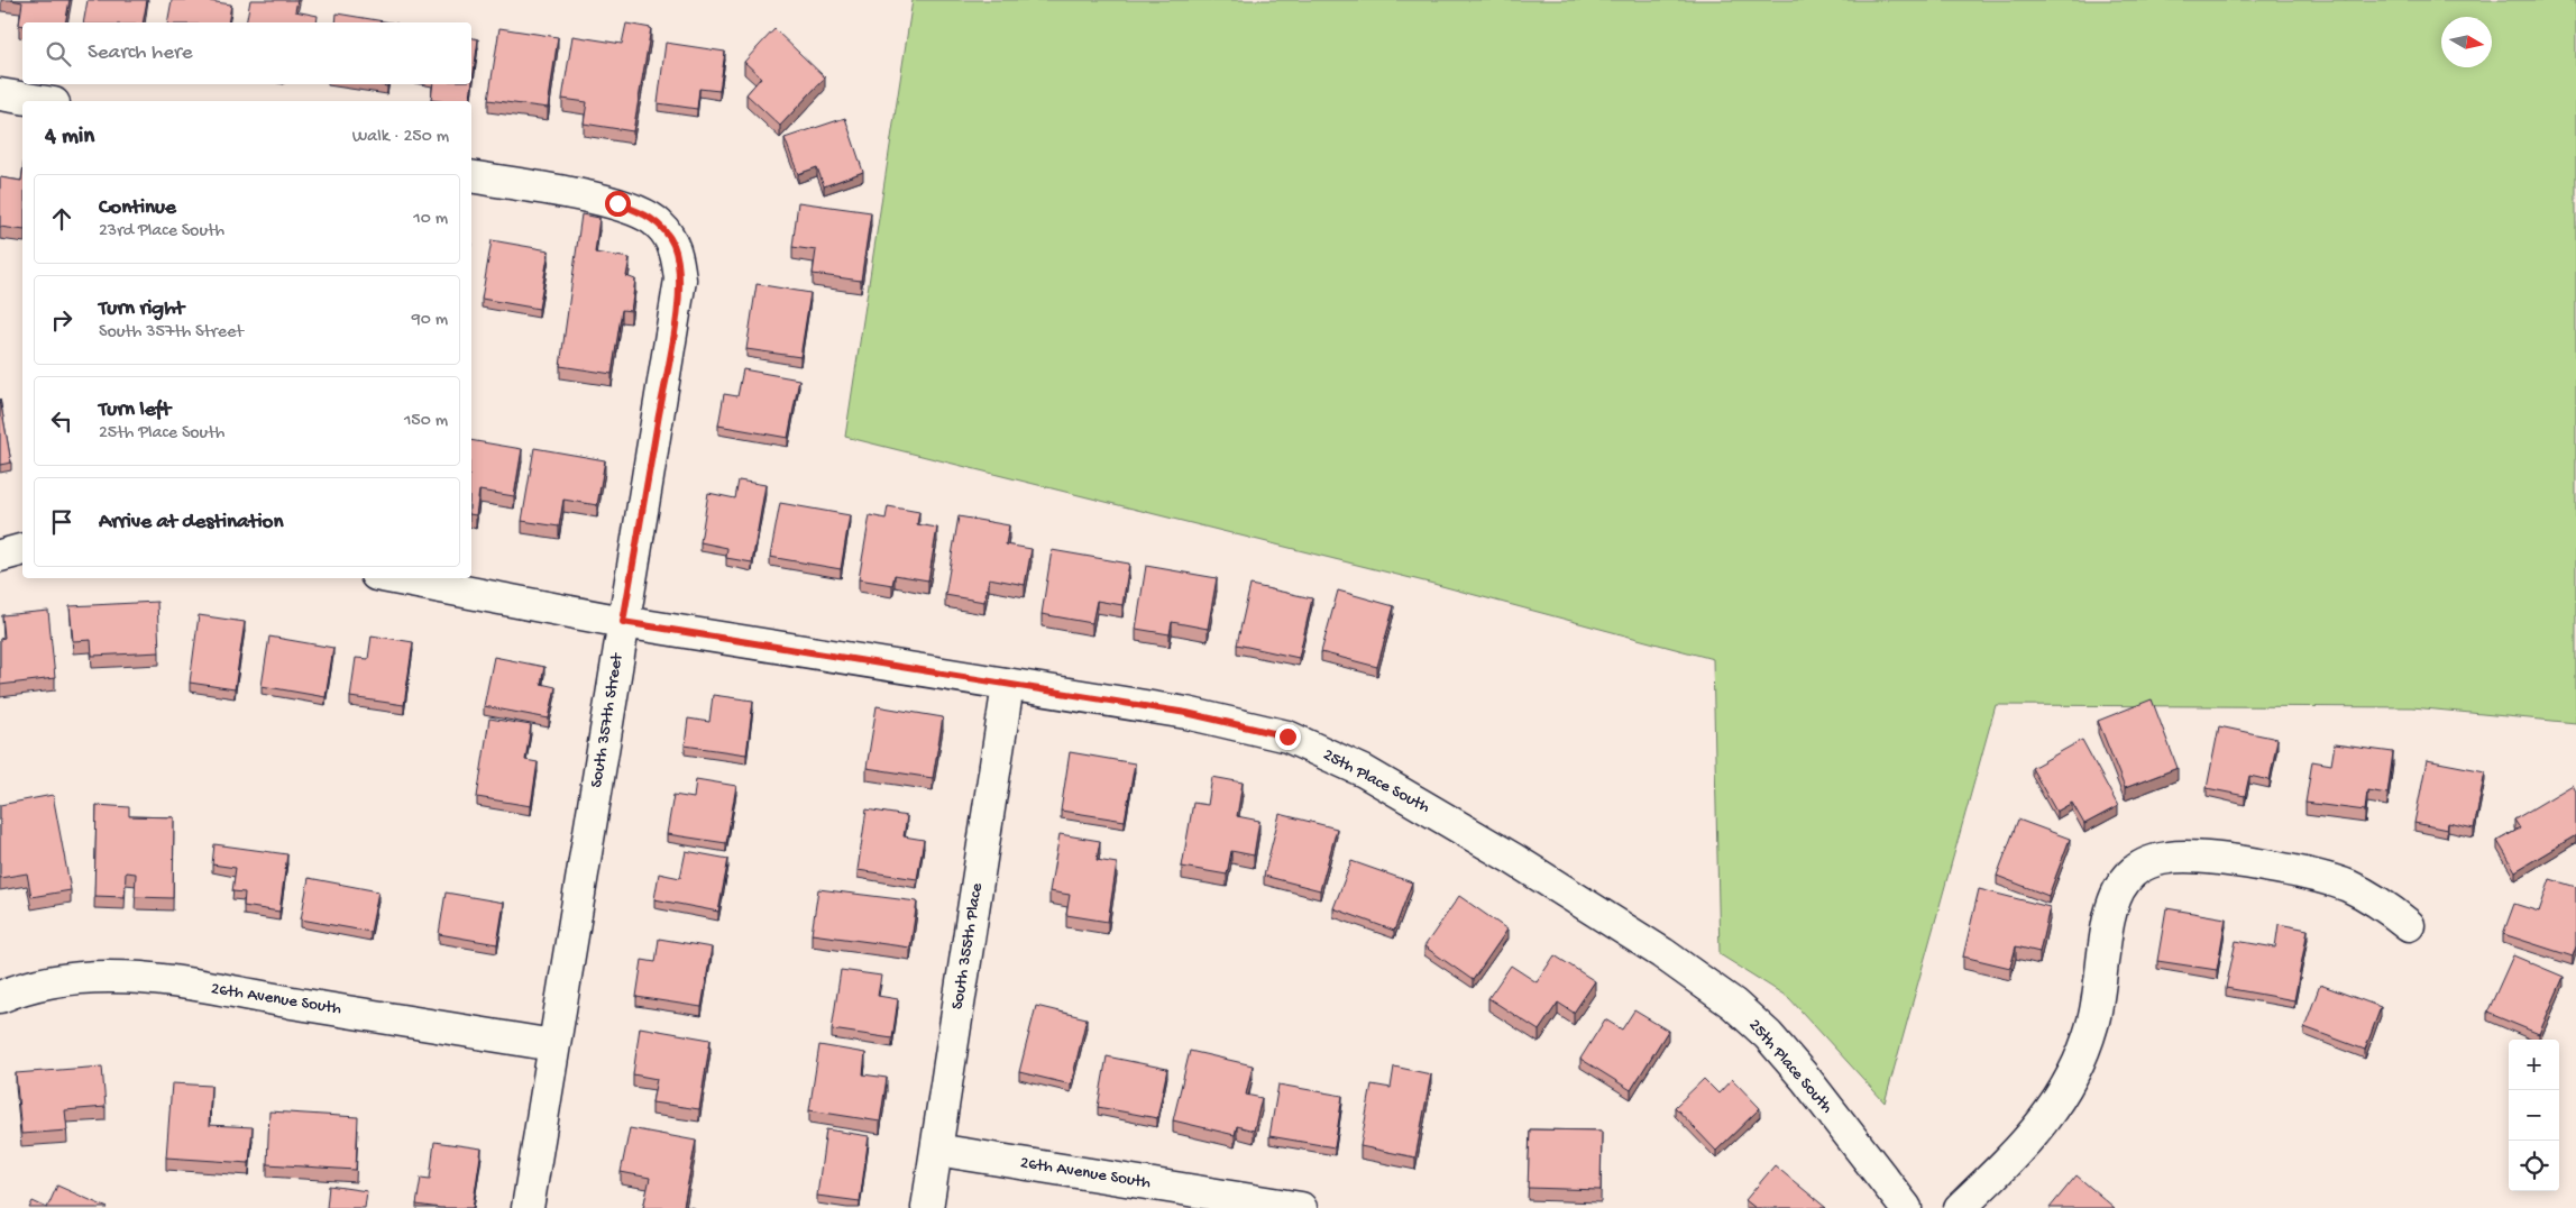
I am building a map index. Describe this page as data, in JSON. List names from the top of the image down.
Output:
{
  "streets": {
    "street": [
      "South 357th Street",
      "25th Place South",
      "South 355th Place",
      "26th Avenue South"
    ]
  },
  "crossings": [
    ["South 357th Street", "25th Place South"],
    ["South 357th Street", "26th Avenue South"],
    ["25th Place South", "South 355th Place"],
    ["South 355th Place", "26th Avenue South"]
  ],
  "north": "right",
  "page": {
    "search": "Search here",
    "heading": ["4 min", "Walk · 250 m"],
    "list": [
      ["Continue", "23rd Place South", "10 m"],
      ["Turn right", "South 357th Street", "90 m"],
      ["Turn left", "25th Place South", "150 m"],
      "Arrive at destination"
    ],
    "map_buttons": ["+", "−"]
  }
}
